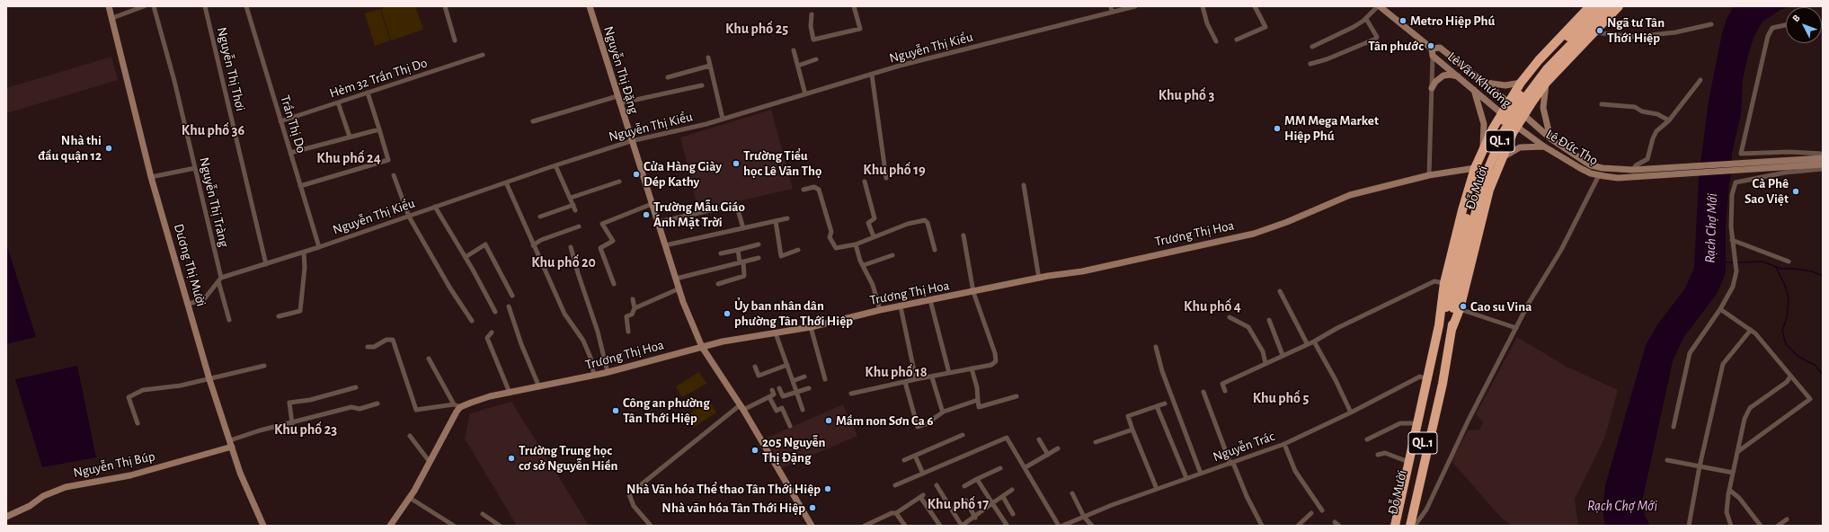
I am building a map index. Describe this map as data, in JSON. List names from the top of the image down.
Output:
{
  "streets": {
    "highway": ["QL.1", "Đỗ Mười"],
    "street": [
      "Nguyễn Thị Kiểu",
      "Nguyễn Thị Thơi",
      "Nguyễn Thị Đặng",
      "Hẻm 32 Trần Thị Do",
      "Lê Văn Khương",
      "Trần Thị Do",
      "Lê Đức Thọ",
      "Nguyễn Thị Tràng",
      "Trương Thị Hoa",
      "Dương Thị Mười",
      "Nguyễn Trác",
      "Nguyễn Thị Búp"
    ]
  },
  "crossings": [
    ["Nguyễn Thị Kiểu", "Nguyễn Thị Thơi"],
    ["Nguyễn Thị Kiểu", "Nguyễn Thị Đặng"],
    ["Nguyễn Thị Kiểu", "Trần Thị Do"],
    ["Nguyễn Thị Kiểu", "Nguyễn Thị Tràng"],
    ["Nguyễn Thị Đặng", "Trương Thị Hoa"],
    ["Hẻm 32 Trần Thị Do", "Trần Thị Do"],
    ["Lê Văn Khương", "Lê Đức Thọ"],
    ["Lê Văn Khương", "Đỗ Mười"],
    ["QL.1", "Đỗ Mười"],
    ["Lê Đức Thọ", "Đỗ Mười"],
    ["Đỗ Mười", "Trương Thị Hoa"],
    ["Đỗ Mười", "Nguyễn Trác"],
    ["Dương Thị Mười", "Nguyễn Thị Búp"]
  ],
  "districts": [
    "Khu phố 25",
    "Khu phố 3",
    "Khu phố 36",
    "Khu phố 24",
    "Khu phố 19",
    "Khu phố 20",
    "Khu phố 4",
    "Khu phố 18",
    "Khu phố 5",
    "Khu phố 23",
    "Khu phố 17"
  ],
  "water": ["Rạch Chợ Mới"],
  "places": [
    "Metro Hiệp Phú",
    "Ngã tư Tân Thới Hiệp",
    "Tân phước",
    "MM Mega Market Hiệp Phú",
    "Nhà thi đấu quận 12",
    "Trường Tiểu học Lê Văn Thọ",
    "Cửa Hàng Giày Dép Kathy",
    "Cà Phê Sao Việt",
    "Trường Mẫu Giáo Ánh Mặt Trời",
    "Cao su Vina",
    "Ủy ban nhân dân phường Tân Thới Hiệp",
    "Công an phường Tân Thới Hiệp",
    "Mầm non Sơn Ca 6",
    "205 Nguyễn Thị Đặng",
    "Trường Trung học cơ sở Nguyễn Hiền",
    "Nhà Văn hóa Thể thao Tân Thới Hiệp",
    "Nhà văn hóa Tân Thới Hiệp"
  ],
  "north": "top left"
}
